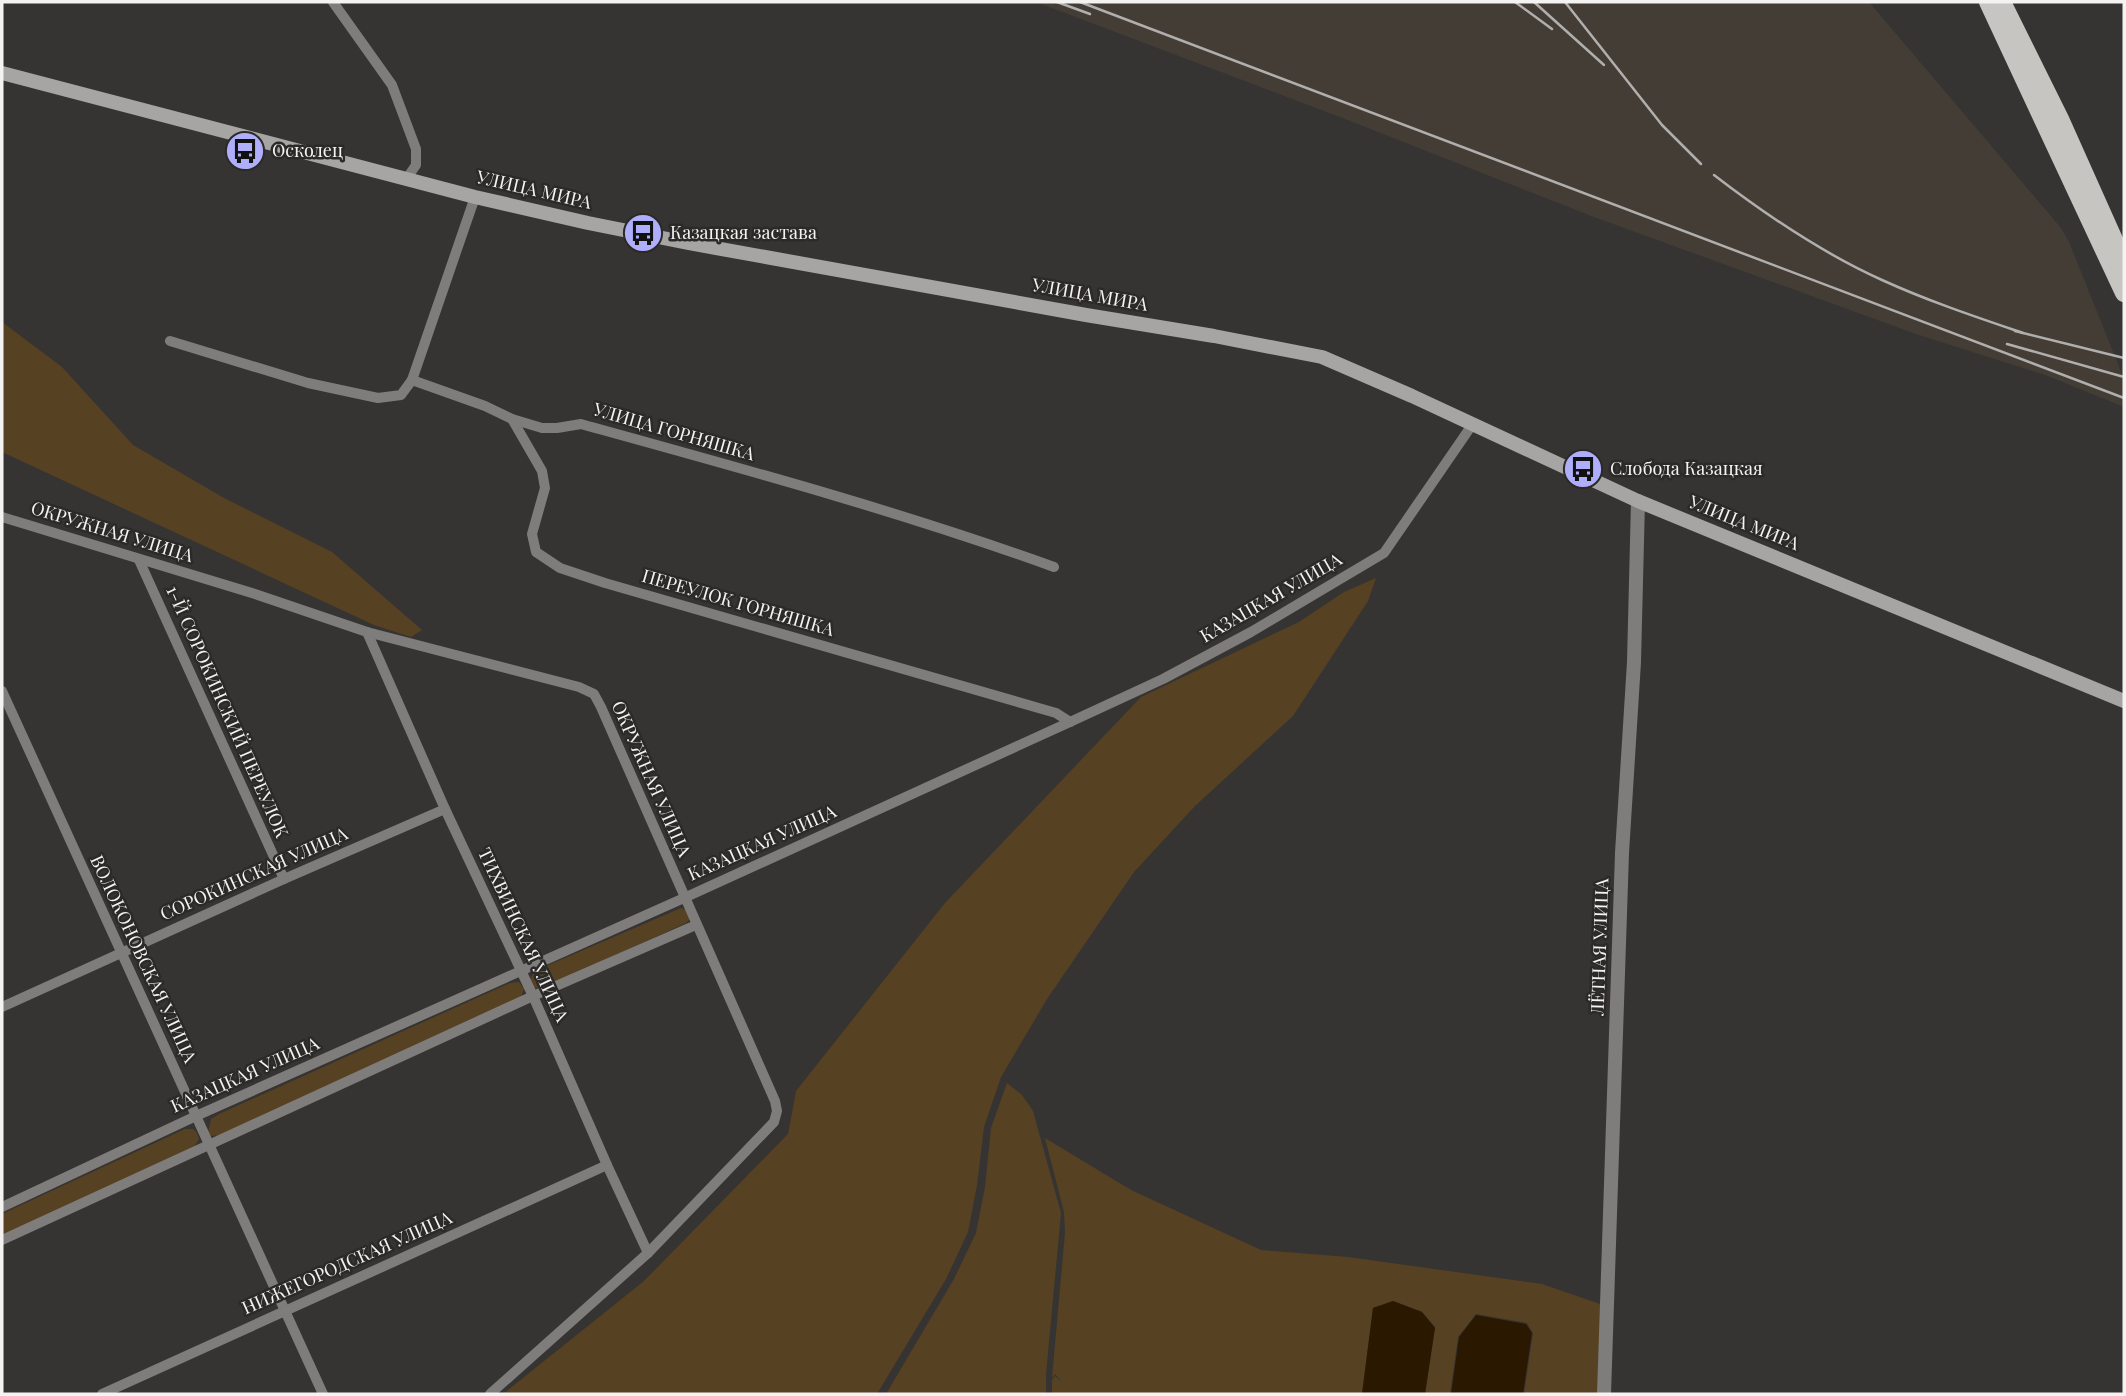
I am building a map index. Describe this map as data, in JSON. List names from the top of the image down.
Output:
{
  "streets": {
    "main road": ["УЛИЦА МИРА"],
    "street": [
      "УЛИЦА ГОРНЯШКА",
      "ОКРУЖНАЯ УЛИЦА",
      "КАЗАЦКАЯ УЛИЦА",
      "ПЕРЕУЛОК ГОРНЯШКА",
      "1-Й СОРОКИНСКИЙ ПЕРЕУЛОК",
      "СОРОКИНСКАЯ УЛИЦА",
      "ТИХВИНСКАЯ УЛИЦА",
      "ЛЁТНАЯ УЛИЦА",
      "ВОЛОКОНОВСКАЯ УЛИЦА",
      "НИЖЕГОРОДСКАЯ УЛИЦА"
    ]
  },
  "crossings": [
    ["УЛИЦА МИРА", "КАЗАЦКАЯ УЛИЦА"],
    ["УЛИЦА МИРА", "ЛЁТНАЯ УЛИЦА"],
    ["УЛИЦА ГОРНЯШКА", "ПЕРЕУЛОК ГОРНЯШКА"],
    ["ОКРУЖНАЯ УЛИЦА", "КАЗАЦКАЯ УЛИЦА"],
    ["ОКРУЖНАЯ УЛИЦА", "1-Й СОРОКИНСКИЙ ПЕРЕУЛОК"],
    ["ОКРУЖНАЯ УЛИЦА", "ТИХВИНСКАЯ УЛИЦА"],
    ["КАЗАЦКАЯ УЛИЦА", "ПЕРЕУЛОК ГОРНЯШКА"],
    ["КАЗАЦКАЯ УЛИЦА", "ТИХВИНСКАЯ УЛИЦА"],
    ["КАЗАЦКАЯ УЛИЦА", "ВОЛОКОНОВСКАЯ УЛИЦА"],
    ["1-Й СОРОКИНСКИЙ ПЕРЕУЛОК", "СОРОКИНСКАЯ УЛИЦА"],
    ["СОРОКИНСКАЯ УЛИЦА", "ТИХВИНСКАЯ УЛИЦА"],
    ["СОРОКИНСКАЯ УЛИЦА", "ВОЛОКОНОВСКАЯ УЛИЦА"],
    ["ТИХВИНСКАЯ УЛИЦА", "НИЖЕГОРОДСКАЯ УЛИЦА"],
    ["ВОЛОКОНОВСКАЯ УЛИЦА", "НИЖЕГОРОДСКАЯ УЛИЦА"]
  ],
  "places": {
    "bus stop": ["Осколец", "Казацкая застава", "Слобода Казацкая"]
  }
}
